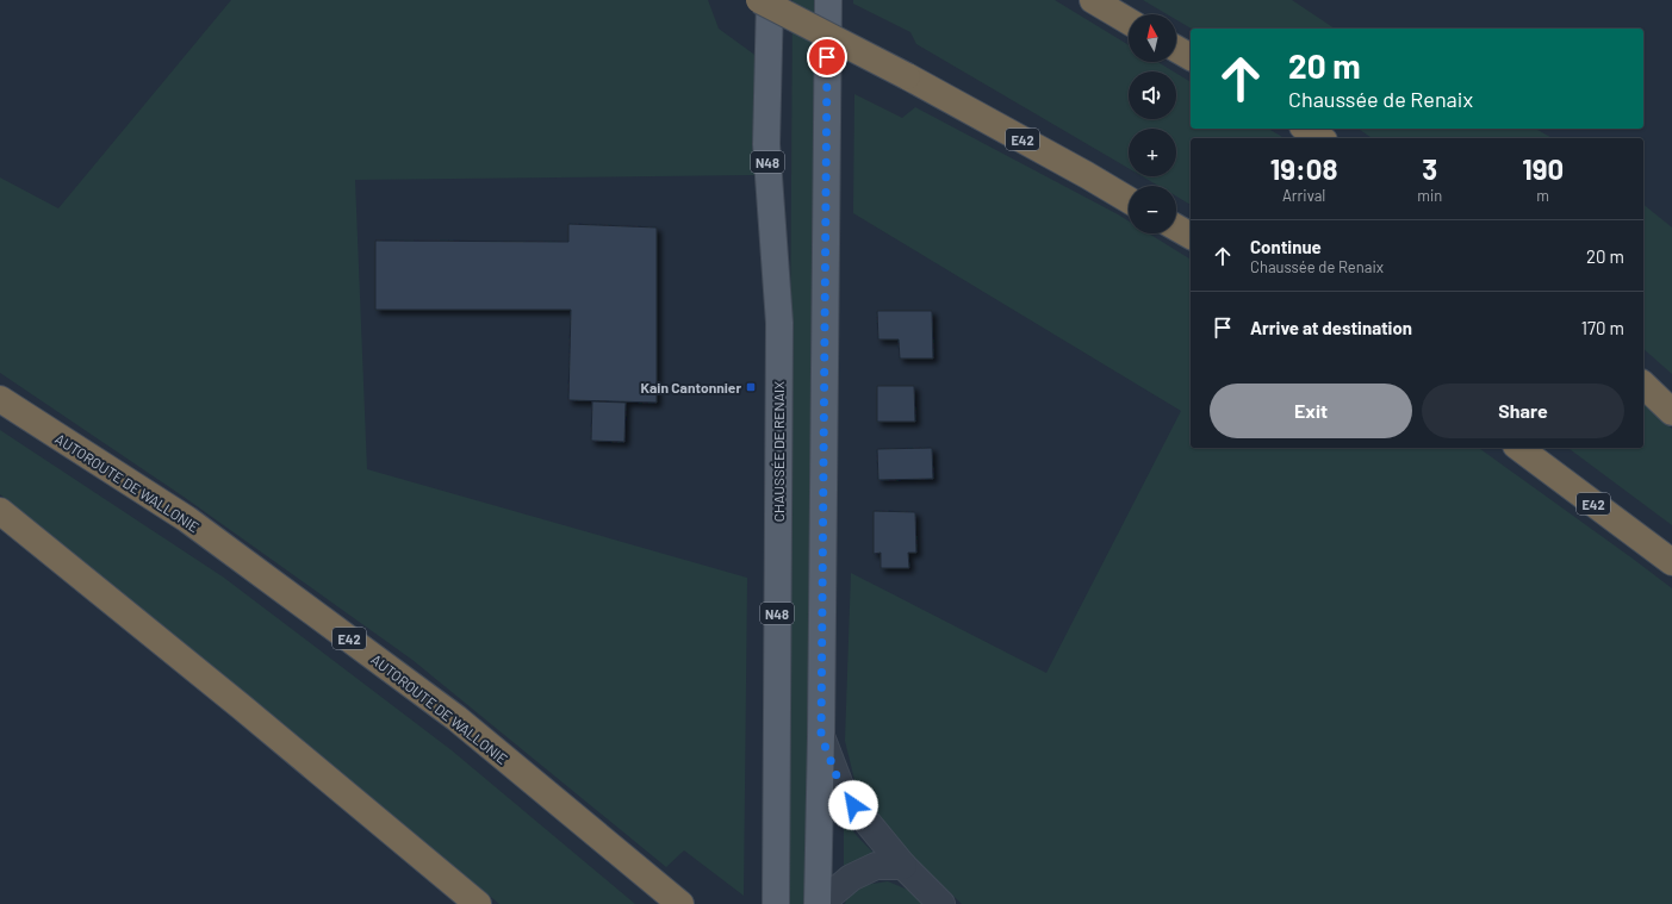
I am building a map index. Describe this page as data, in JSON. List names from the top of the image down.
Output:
{
  "streets": {
    "highway": ["E42", "AUTOROUTE DE WALLONIE"],
    "main road": ["N48", "CHAUSSÉE DE RENAIX"]
  },
  "places": {
    "transit": ["Kain Cantonnier"]
  },
  "north": "top",
  "page": {
    "map_buttons": ["+", "−"],
    "turn": ["20 m", "Chaussée de Renaix"],
    "eta": [
      "19:08",
      "Arrival",
      "3",
      "min",
      "190",
      "m"
    ],
    "list": [
      {
        "name": "Continue",
        "note": "Chaussée de Renaix",
        "value": "20 m"
      },
      {
        "name": "Arrive at destination",
        "value": "170 m"
      }
    ],
    "buttons": ["Exit", "Share"]
  }
}
